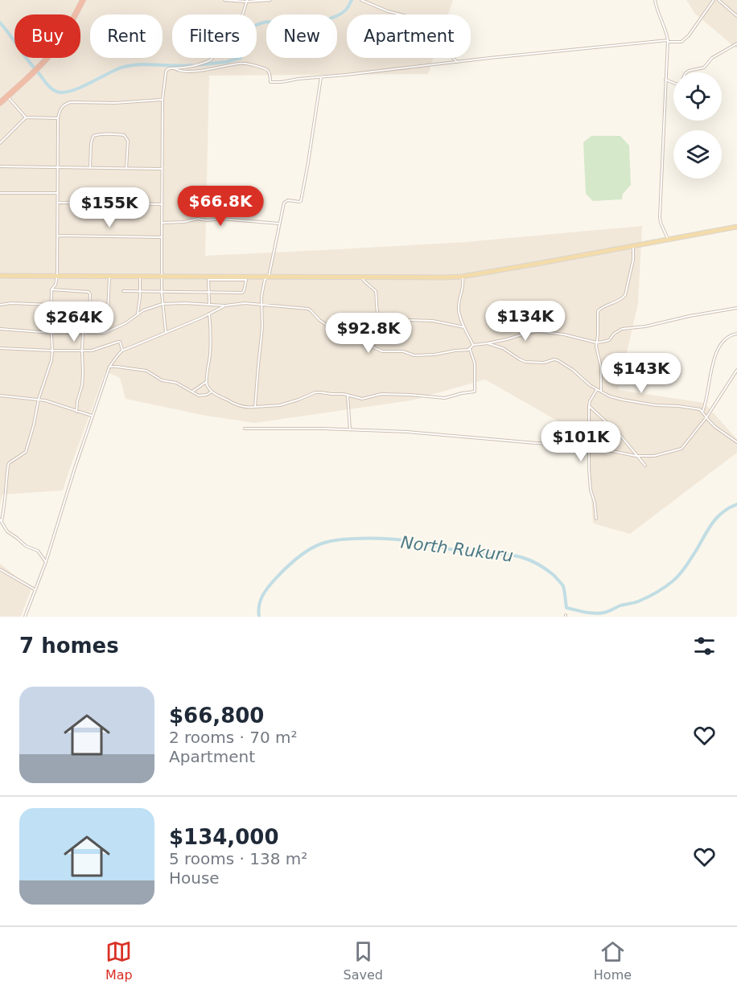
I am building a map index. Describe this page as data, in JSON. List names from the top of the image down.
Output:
{
  "water": ["North Rukuru"],
  "page": {
    "chip": [
      "Buy",
      "Rent",
      "Filters",
      "New",
      "Apartment"
    ],
    "price": [
      "$66.8K",
      "$155K",
      "$134K",
      "$264K",
      "$92.8K",
      "$143K",
      "$101K"
    ],
    "heading": "7 homes",
    "list": [
      {
        "name": "$66,800",
        "note": "2 rooms · 70 m² · Apartment"
      },
      {
        "name": "$134,000",
        "note": "5 rooms · 138 m² · House"
      }
    ],
    "tabs": ["Map", "Saved", "Home"]
  }
}
